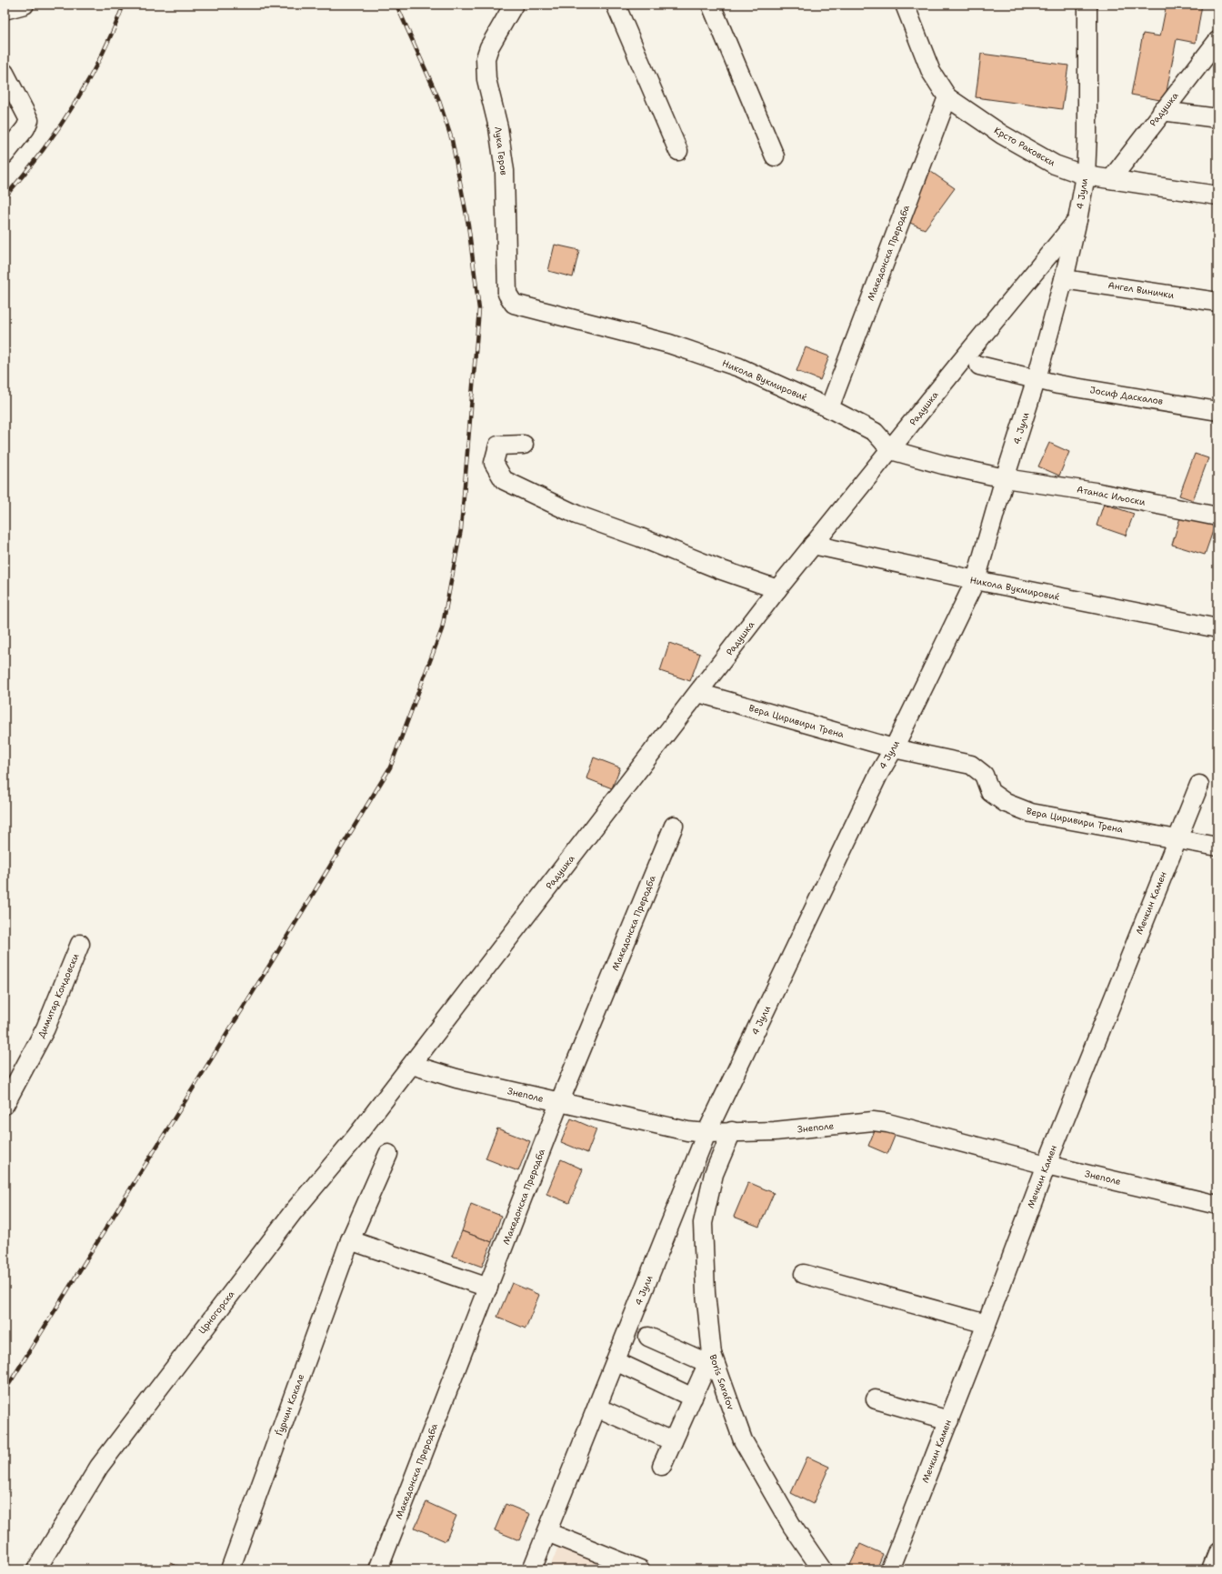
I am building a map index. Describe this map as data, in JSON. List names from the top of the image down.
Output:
{
  "streets": {
    "street": [
      "Радушка",
      "Крсто Раковски",
      "Лука Геров",
      "4 Јули",
      "Македонска Преродба",
      "Ангел Винички",
      "Никола Вукмировиќ",
      "Јосиф Даскалов",
      "4. Јули",
      "Aтанас Иљоски",
      "Вера Циривири Трена",
      "Мечкин Камен",
      "Димитар Кондовски",
      "Знеполе",
      "Црногорска",
      "Boris Sarafov",
      "Ѓурчин Кокале"
    ]
  },
  "crossings": [
    ["Радушка", "Крсто Раковски"],
    ["Радушка", "4 Јули"],
    ["Радушка", "Никола Вукмировиќ"],
    ["Радушка", "Вера Циривири Трена"],
    ["Радушка", "Знеполе"],
    ["Радушка", "Црногорска"],
    ["Крсто Раковски", "4 Јули"],
    ["Крсто Раковски", "Македонска Преродба"],
    ["Лука Геров", "Никола Вукмировиќ"],
    ["4 Јули", "Ангел Винички"],
    ["4 Јули", "Никола Вукмировиќ"],
    ["4 Јули", "Јосиф Даскалов"],
    ["4 Јули", "4. Јули"],
    ["4 Јули", "Aтанас Иљоски"],
    ["4 Јули", "Вера Циривири Трена"],
    ["4 Јули", "Знеполе"],
    ["Македонска Преродба", "Никола Вукмировиќ"],
    ["Македонска Преродба", "Знеполе"],
    ["Јосиф Даскалов", "4. Јули"],
    ["4. Јули", "Aтанас Иљоски"],
    ["Вера Циривири Трена", "Мечкин Камен"],
    ["Мечкин Камен", "Знеполе"],
    ["Знеполе", "Црногорска"],
    ["Знеполе", "Boris Sarafov"]
  ]
}
